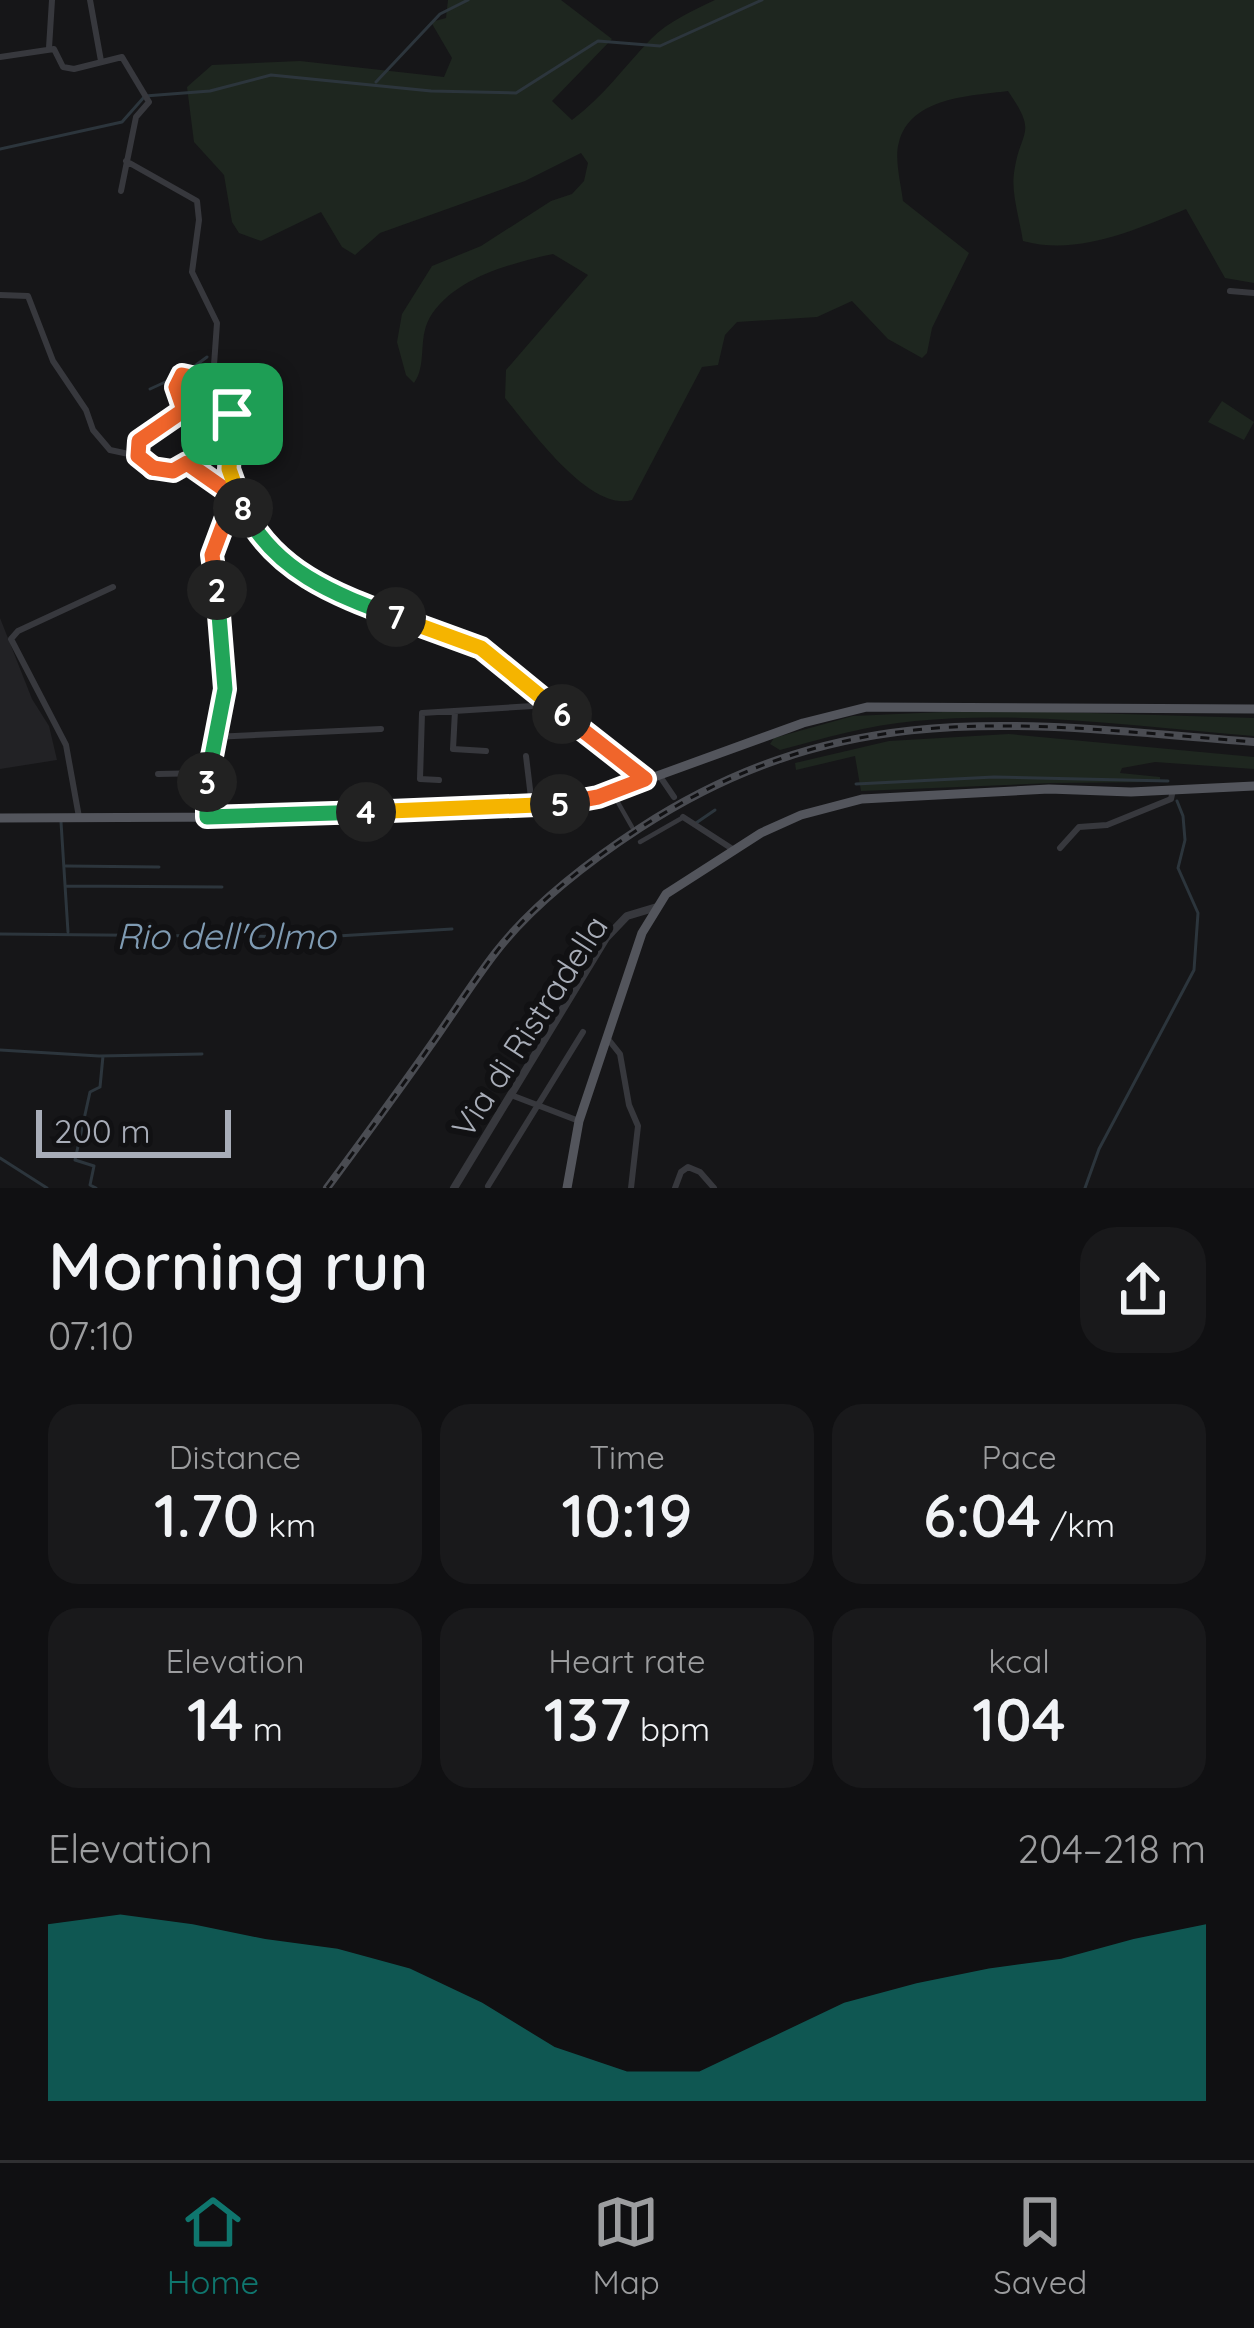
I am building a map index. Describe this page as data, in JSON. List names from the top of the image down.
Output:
{
  "streets": {
    "street": ["Via di Ristradella"]
  },
  "water": ["Rio dell'Olmo"],
  "scale_bar": "200 m",
  "page": {
    "pins": [
      "8",
      "2",
      "7",
      "6",
      "3",
      "5",
      "4"
    ],
    "scale": "200 m",
    "heading": ["Morning run", "07:10"],
    "stats": [
      ["Distance", "1.70 km"],
      ["Time", "10:19"],
      ["Pace", "6:04 /km"],
      ["Elevation", "14 m"],
      ["Heart rate", "137 bpm"],
      ["kcal", "104"]
    ],
    "chart": ["Elevation", "204–218 m"],
    "tabs": ["Home", "Map", "Saved"]
  }
}
